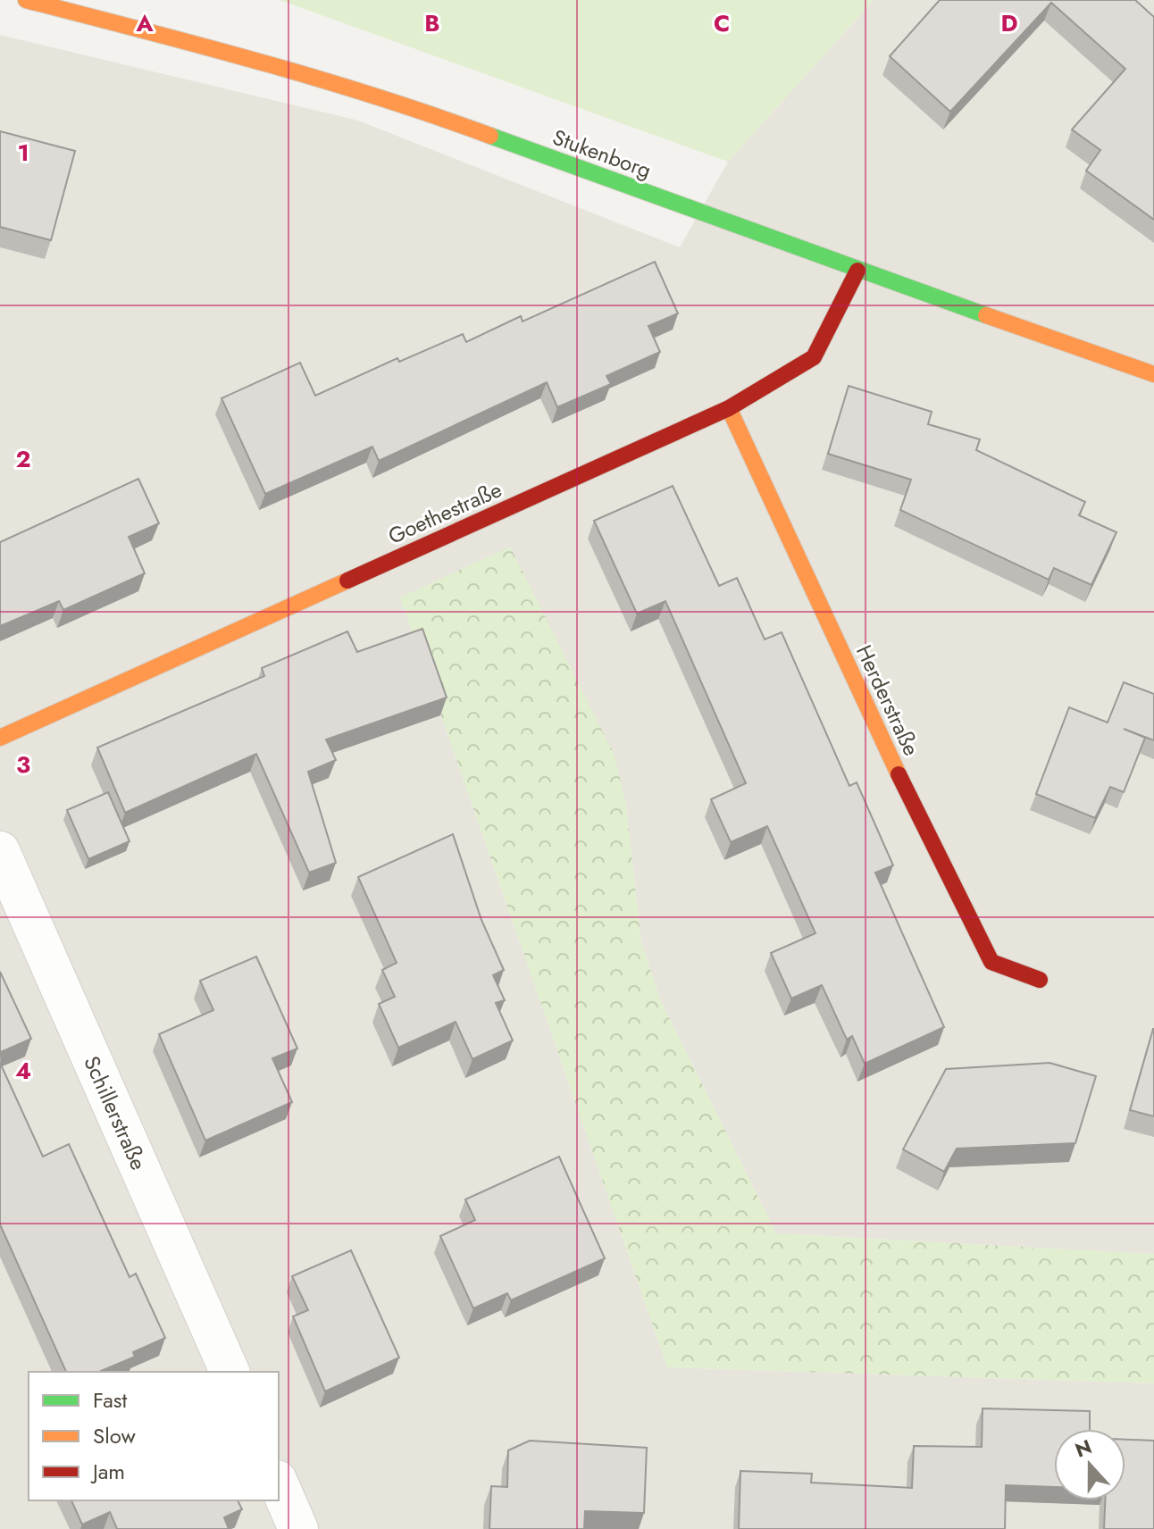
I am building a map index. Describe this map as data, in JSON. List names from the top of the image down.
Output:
{
  "streets": {
    "street": [
      "Stukenborg",
      "Goethestraße",
      "Herderstraße",
      "Schillerstraße"
    ]
  },
  "crossings": [
    ["Stukenborg", "Goethestraße"],
    ["Goethestraße", "Herderstraße"]
  ],
  "legend": ["Fast", "Slow", "Jam"],
  "north": "top",
  "grid": {
    "columns": [
      "A",
      "B",
      "C",
      "D"
    ],
    "rows": [
      "1",
      "2",
      "3",
      "4"
    ]
  }
}
